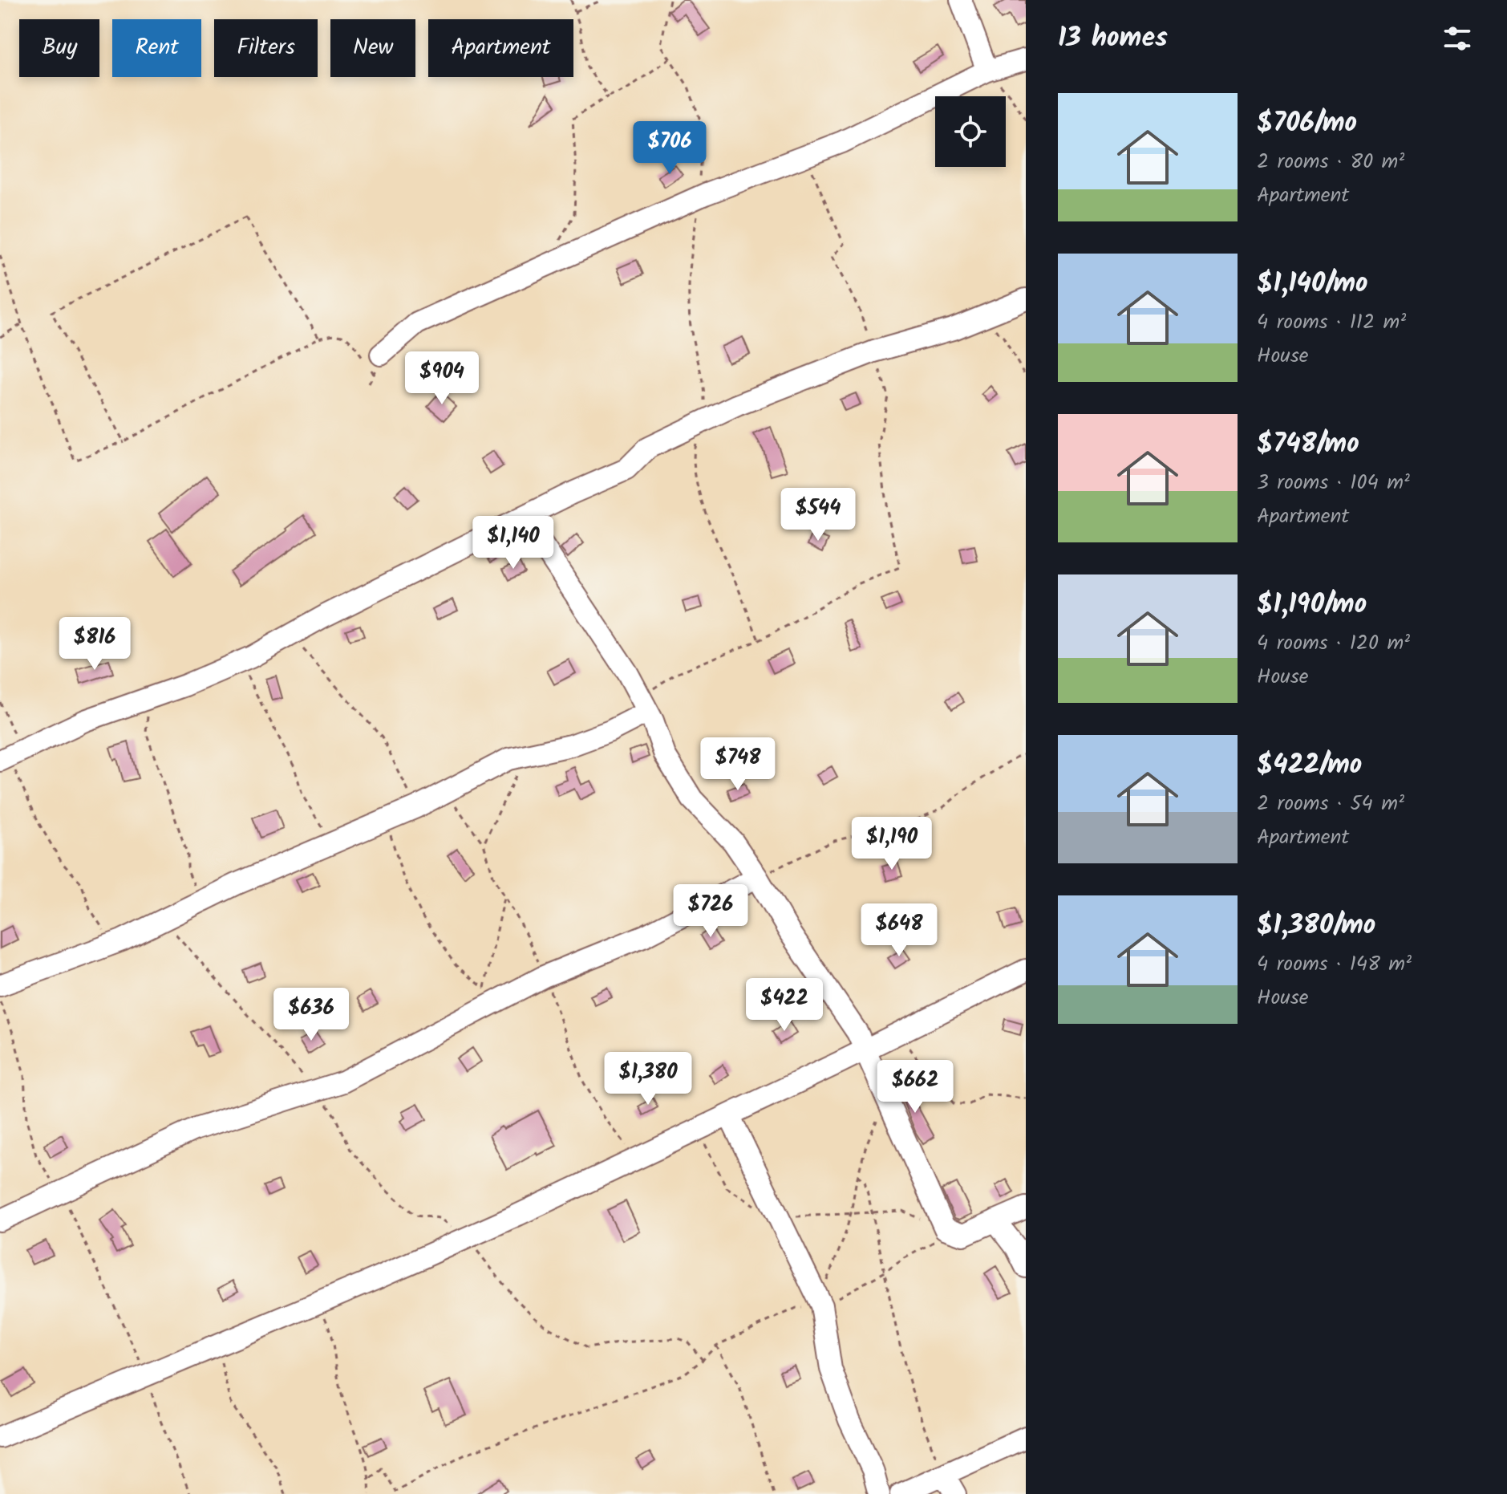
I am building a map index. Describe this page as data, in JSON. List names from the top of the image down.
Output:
{
  "page": {
    "heading": "13 homes",
    "chip": [
      "Buy",
      "Rent",
      "Filters",
      "New",
      "Apartment"
    ],
    "list": [
      {
        "name": "$706/mo",
        "note": "2 rooms · 80 m² · Apartment"
      },
      {
        "name": "$1,140/mo",
        "note": "4 rooms · 112 m² · House"
      },
      {
        "name": "$748/mo",
        "note": "3 rooms · 104 m² · Apartment"
      },
      {
        "name": "$1,190/mo",
        "note": "4 rooms · 120 m² · House"
      },
      {
        "name": "$422/mo",
        "note": "2 rooms · 54 m² · Apartment"
      },
      {
        "name": "$1,380/mo",
        "note": "4 rooms · 148 m² · House"
      }
    ],
    "price": [
      "$706",
      "$904",
      "$544",
      "$1,140",
      "$816",
      "$748",
      "$1,190",
      "$726",
      "$648",
      "$422",
      "$636",
      "$1,380",
      "$662"
    ]
  }
}
